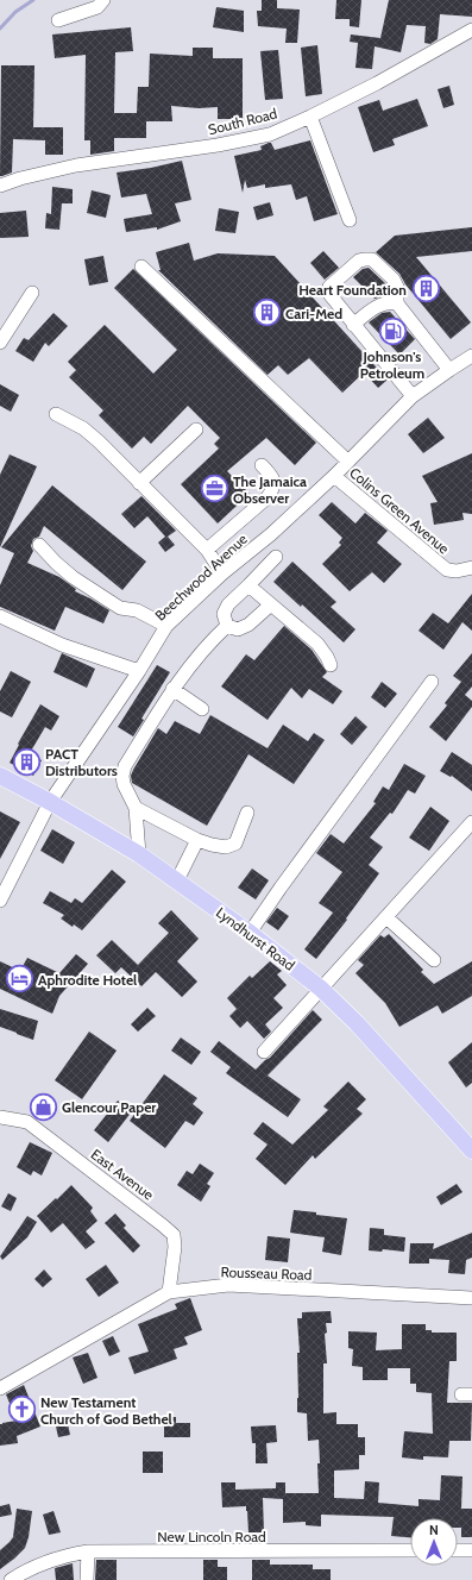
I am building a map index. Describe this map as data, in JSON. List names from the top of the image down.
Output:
{
  "streets": {
    "main road": ["Lyndhurst Road"],
    "street": [
      "South Road",
      "Colins Green Avenue",
      "Beechwood Avenue",
      "East Avenue",
      "Rousseau Road",
      "New Lincoln Road"
    ]
  },
  "crossings": [
    ["Colins Green Avenue", "Beechwood Avenue"],
    ["Beechwood Avenue", "Lyndhurst Road"],
    ["East Avenue", "Rousseau Road"]
  ],
  "places": {
    "building": ["Heart Foundation", "Cari-Med", "PACT Distributors"],
    "fuel station": ["Johnson's Petroleum"],
    "office": ["The Jamaica Observer"],
    "hotel": ["Aphrodite Hotel"],
    "shop": ["Glencour Paper"],
    "church": ["New Testament Church of God Bethel"]
  },
  "north": "top"
}
